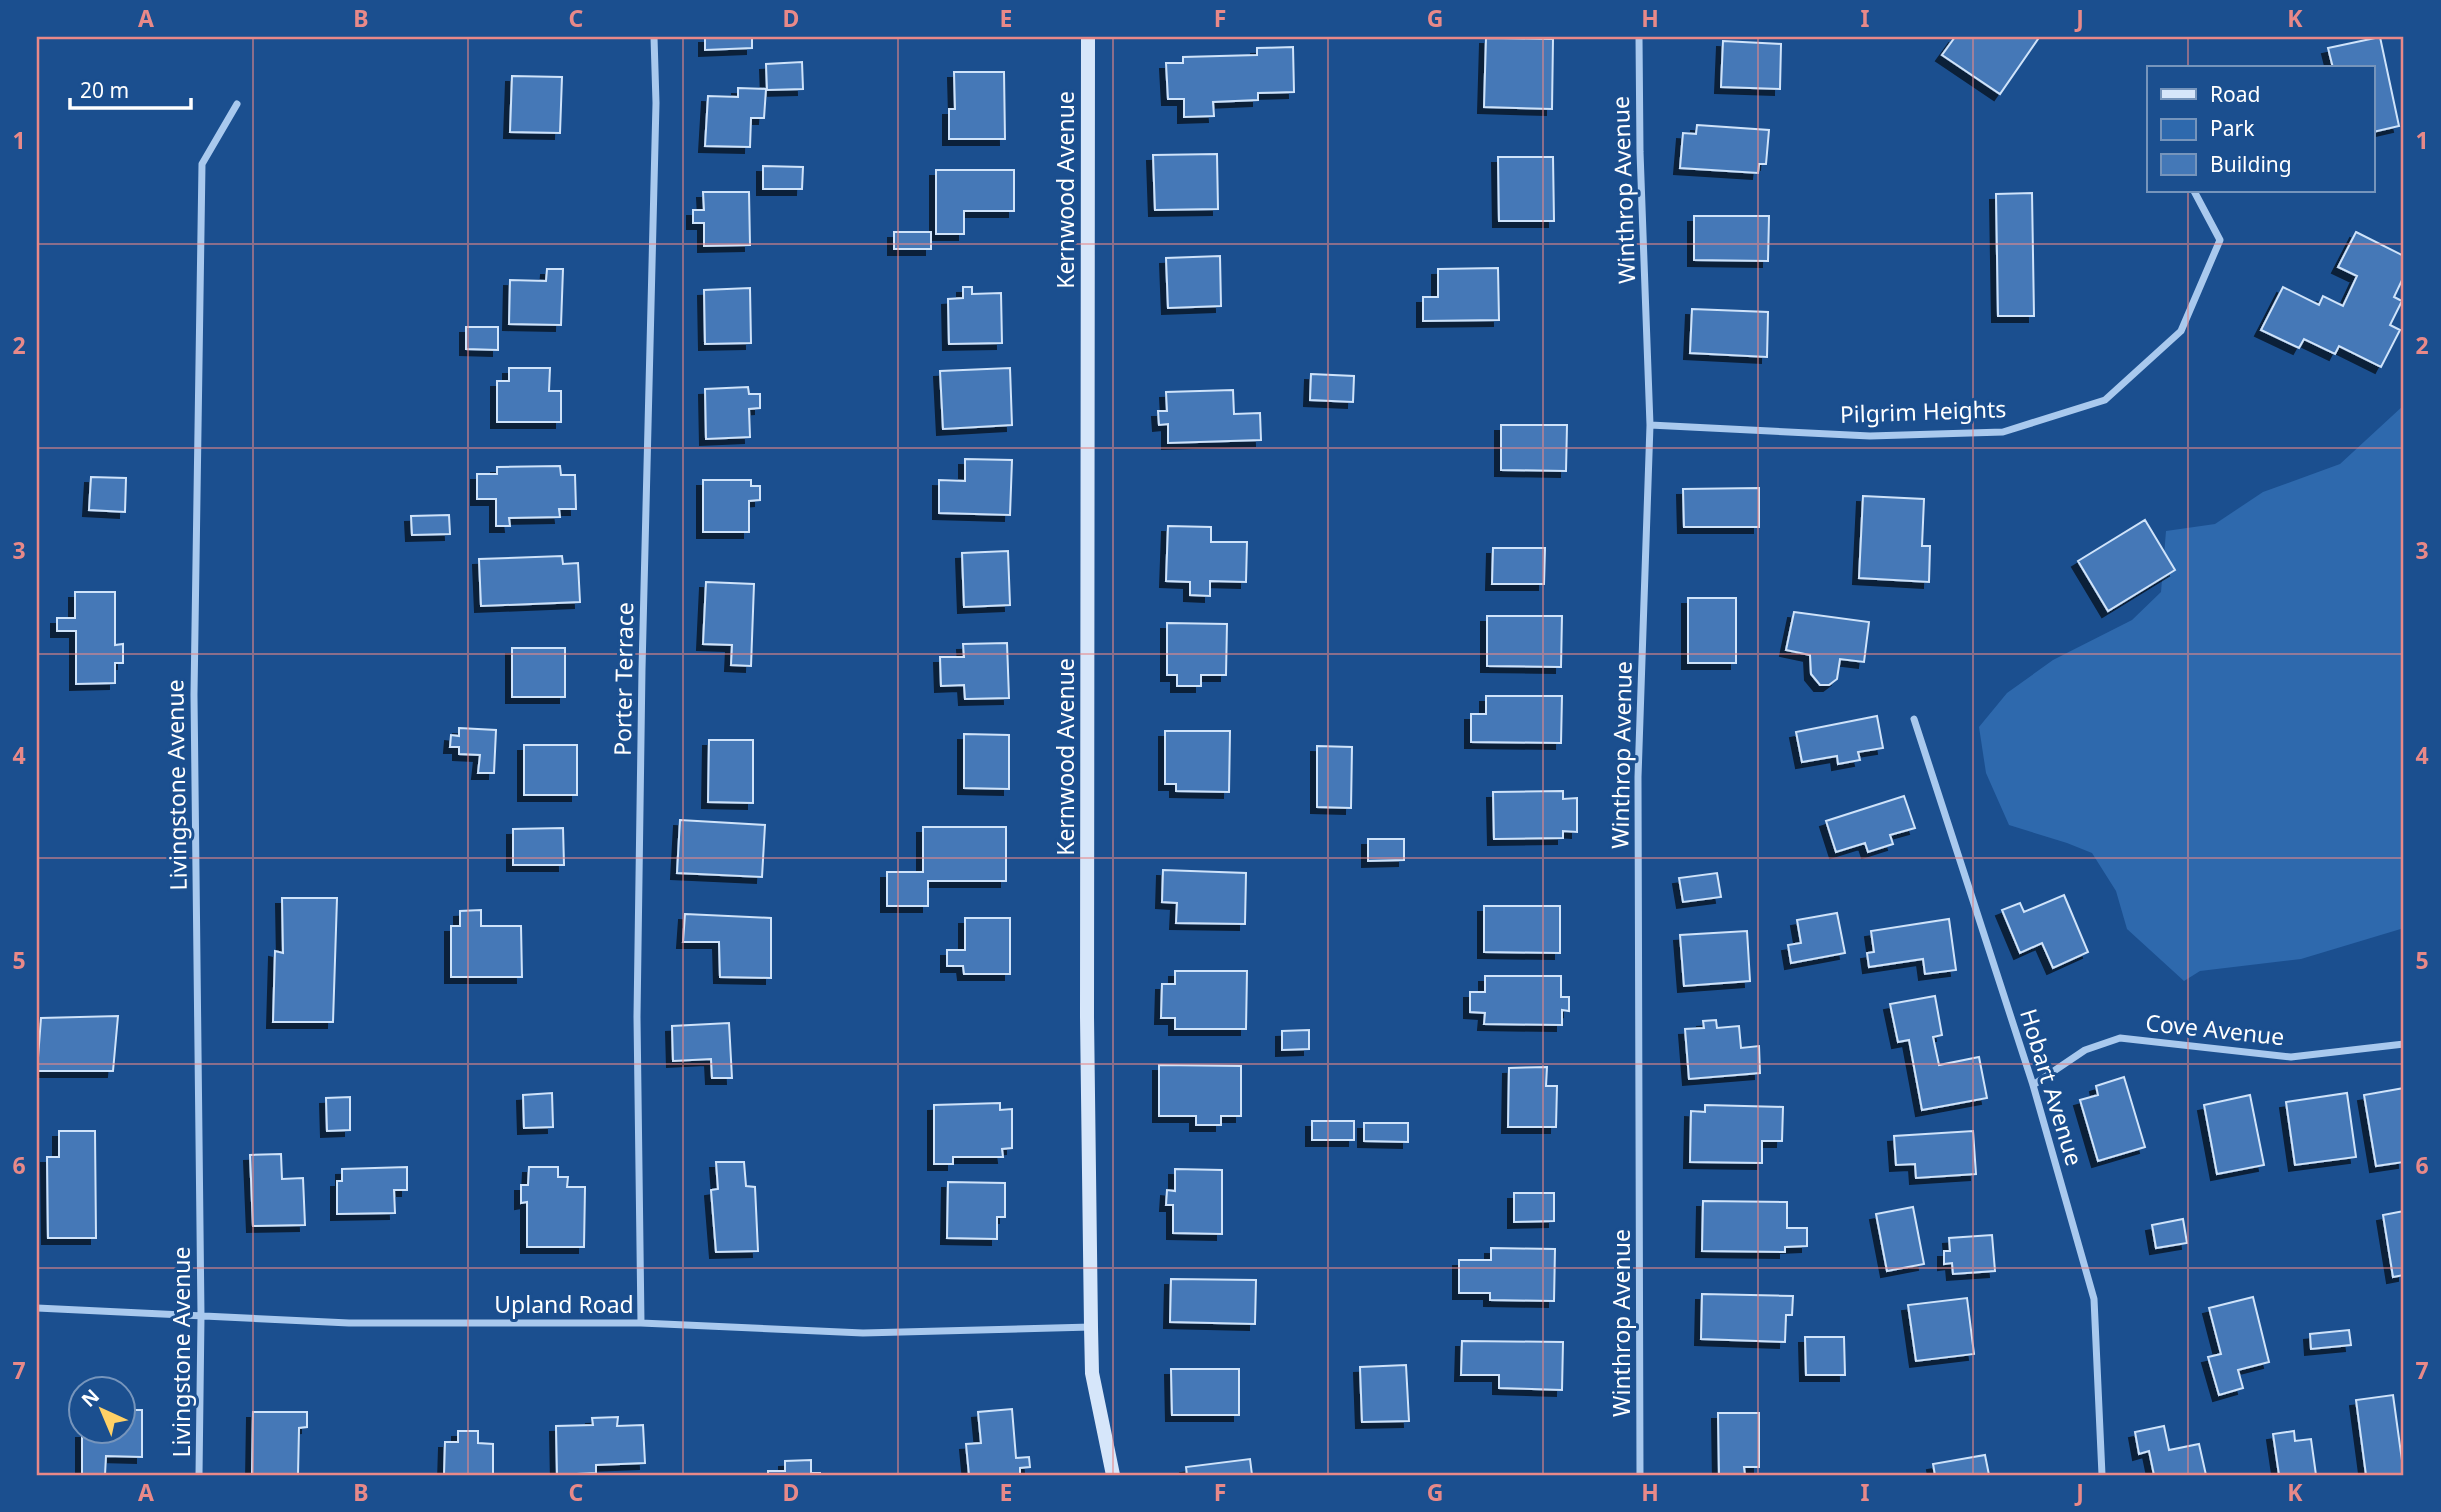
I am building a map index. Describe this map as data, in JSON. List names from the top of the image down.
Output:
{
  "streets": {
    "main road": ["Kernwood Avenue"],
    "street": [
      "Winthrop Avenue",
      "Pilgrim Heights",
      "Porter Terrace",
      "Livingstone Avenue",
      "Cove Avenue",
      "Hobart Avenue",
      "Upland Road"
    ]
  },
  "crossings": [
    ["Kernwood Avenue", "Upland Road"],
    ["Winthrop Avenue", "Pilgrim Heights"],
    ["Porter Terrace", "Upland Road"],
    ["Livingstone Avenue", "Upland Road"],
    ["Cove Avenue", "Hobart Avenue"]
  ],
  "legend": ["Road", "Park", "Building"],
  "scale_bar": "20 m",
  "north": "top left",
  "grid": {
    "columns": [
      "A",
      "B",
      "C",
      "D",
      "E",
      "F",
      "G",
      "H",
      "I",
      "J",
      "K"
    ],
    "rows": [
      "1",
      "2",
      "3",
      "4",
      "5",
      "6",
      "7"
    ]
  }
}
